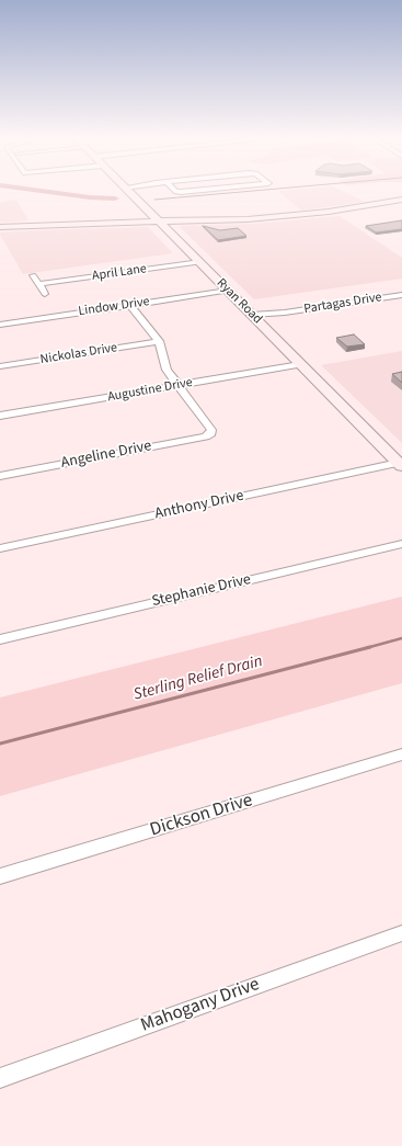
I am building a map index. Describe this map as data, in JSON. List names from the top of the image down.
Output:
{
  "streets": {
    "main road": ["Ryan Road"],
    "street": [
      "April Lane",
      "Partagas Drive",
      "Lindow Drive",
      "Nickolas Drive",
      "Augustine Drive",
      "Angeline Drive",
      "Anthony Drive",
      "Stephanie Drive",
      "Dickson Drive",
      "Mahogany Drive"
    ]
  },
  "crossings": [
    ["April Lane", "Ryan Road"],
    ["Ryan Road", "Partagas Drive"],
    ["Ryan Road", "Lindow Drive"],
    ["Ryan Road", "Augustine Drive"],
    ["Ryan Road", "Anthony Drive"],
    ["Augustine Drive", "Angeline Drive"]
  ],
  "water": ["Sterling Relief Drain"]
}
